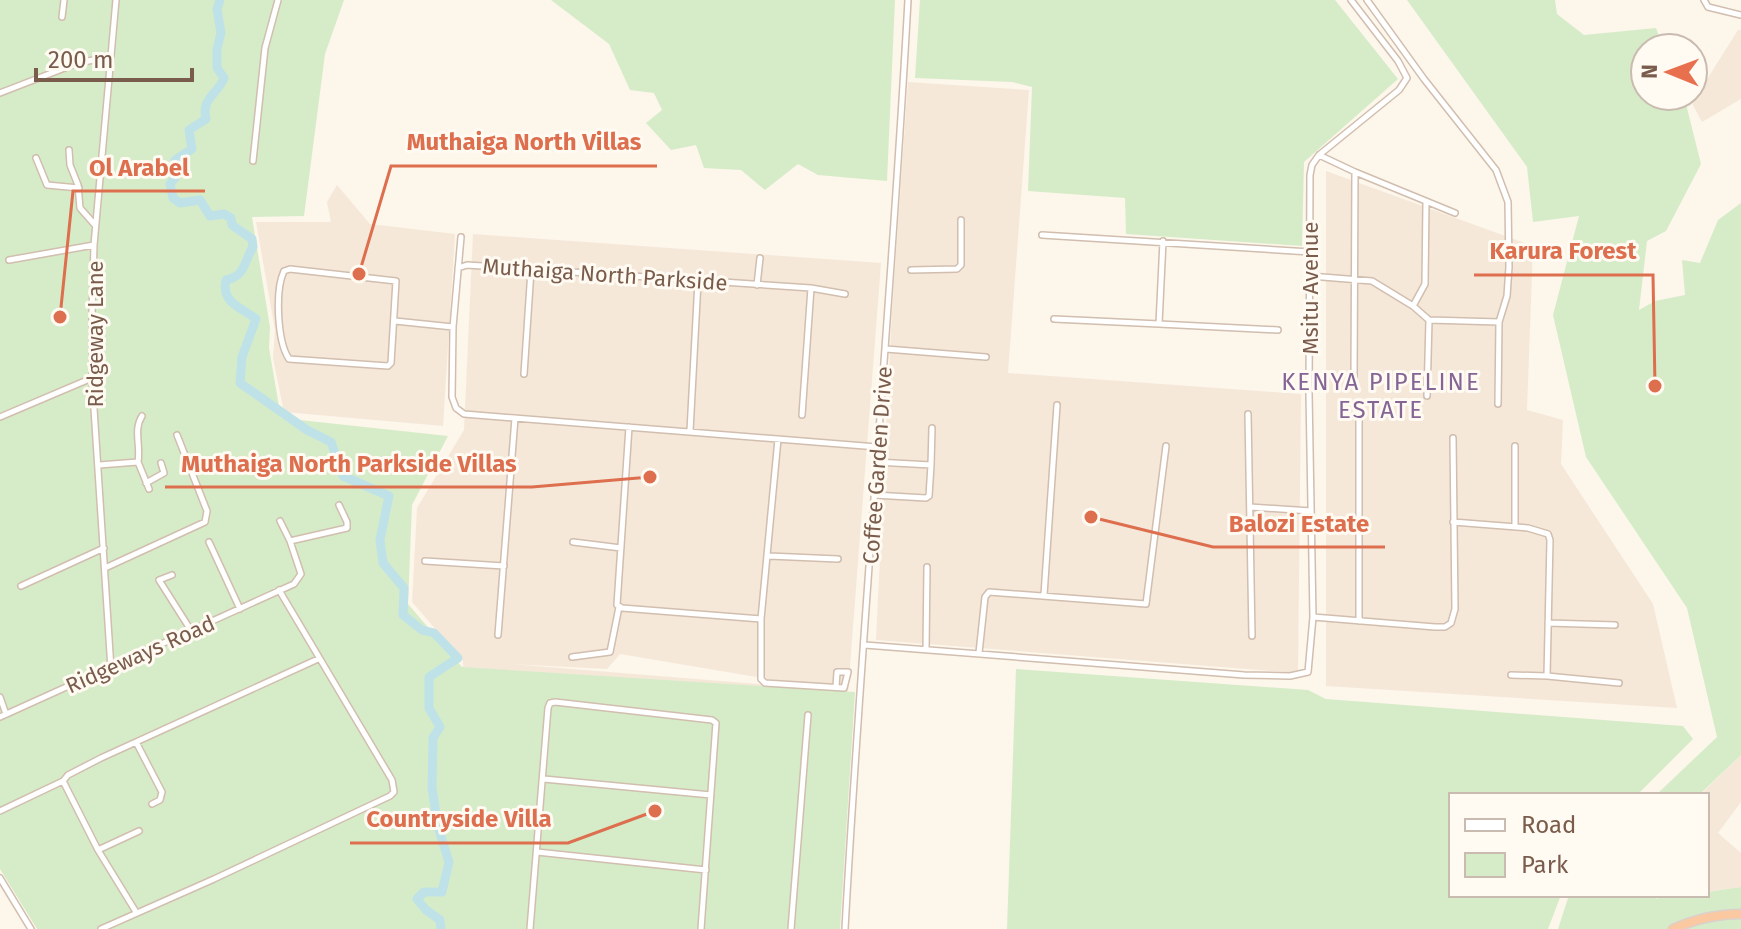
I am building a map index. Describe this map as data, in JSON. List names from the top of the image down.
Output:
{
  "streets": {
    "street": [
      "Muthaiga North Parkside",
      "Msitu Avenue",
      "Ridgeway Lane",
      "Coffee Garden Drive",
      "Ridgeways Road"
    ]
  },
  "crossings": [
    ["Muthaiga North Parkside", "Coffee Garden Drive"],
    ["Msitu Avenue", "Coffee Garden Drive"],
    ["Ridgeway Lane", "Ridgeways Road"]
  ],
  "districts": ["KENYA PIPELINE ESTATE"],
  "places": [
    "Muthaiga North Villas",
    "Ol Arabel",
    "Karura Forest",
    "Muthaiga North Parkside Villas",
    "Balozi Estate",
    "Countryside Villa"
  ],
  "legend": ["Road", "Park"],
  "scale_bar": "200 m",
  "north": "left"
}
